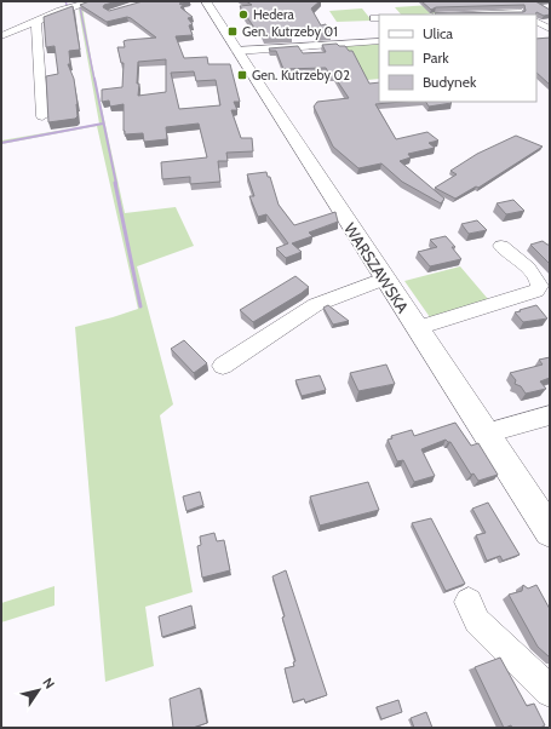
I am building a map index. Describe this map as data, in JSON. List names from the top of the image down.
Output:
{
  "streets": {
    "main road": ["WARSZAWSKA"]
  },
  "places": {
    "other": ["Hedera"],
    "transit": ["Gen. Kutrzeby 01", "Gen. Kutrzeby 02"]
  },
  "legend": ["Ulica", "Park", "Budynek"],
  "north": "top right"
}
